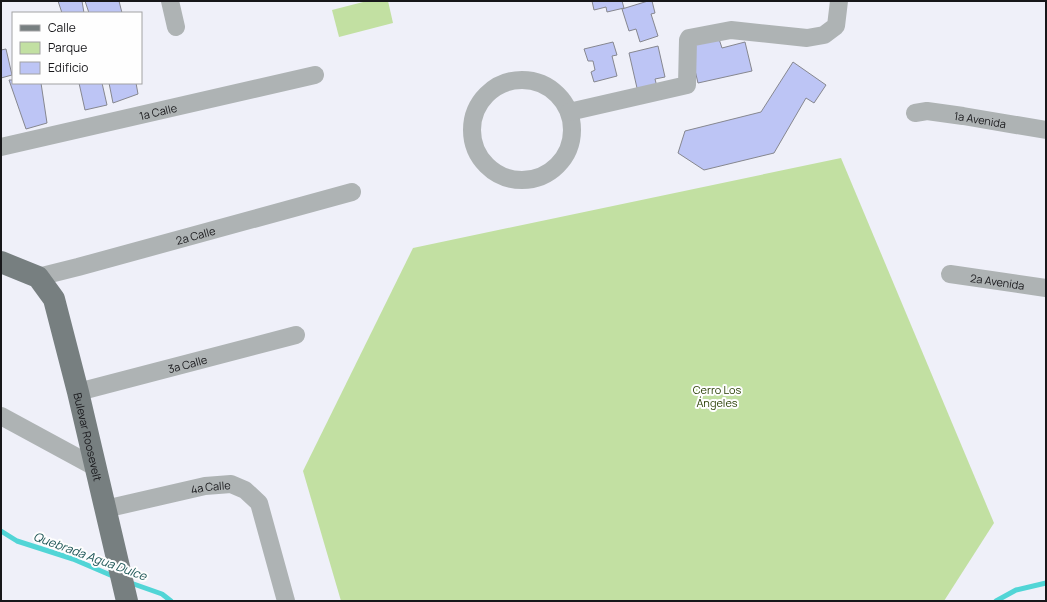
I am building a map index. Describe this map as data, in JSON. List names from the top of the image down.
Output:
{
  "streets": {
    "main road": ["Bulevar Roosevelt"],
    "street": [
      "1a Calle",
      "1a Avenida",
      "2a Calle",
      "2a Avenida",
      "3a Calle",
      "4a Calle"
    ]
  },
  "crossings": [
    ["2a Calle", "Bulevar Roosevelt"],
    ["3a Calle", "Bulevar Roosevelt"],
    ["Bulevar Roosevelt", "4a Calle"]
  ],
  "water": ["Quebrada Agua Dulce"],
  "parks": ["Cerro Los Ángeles"],
  "legend": ["Calle", "Parque", "Edificio"]
}
